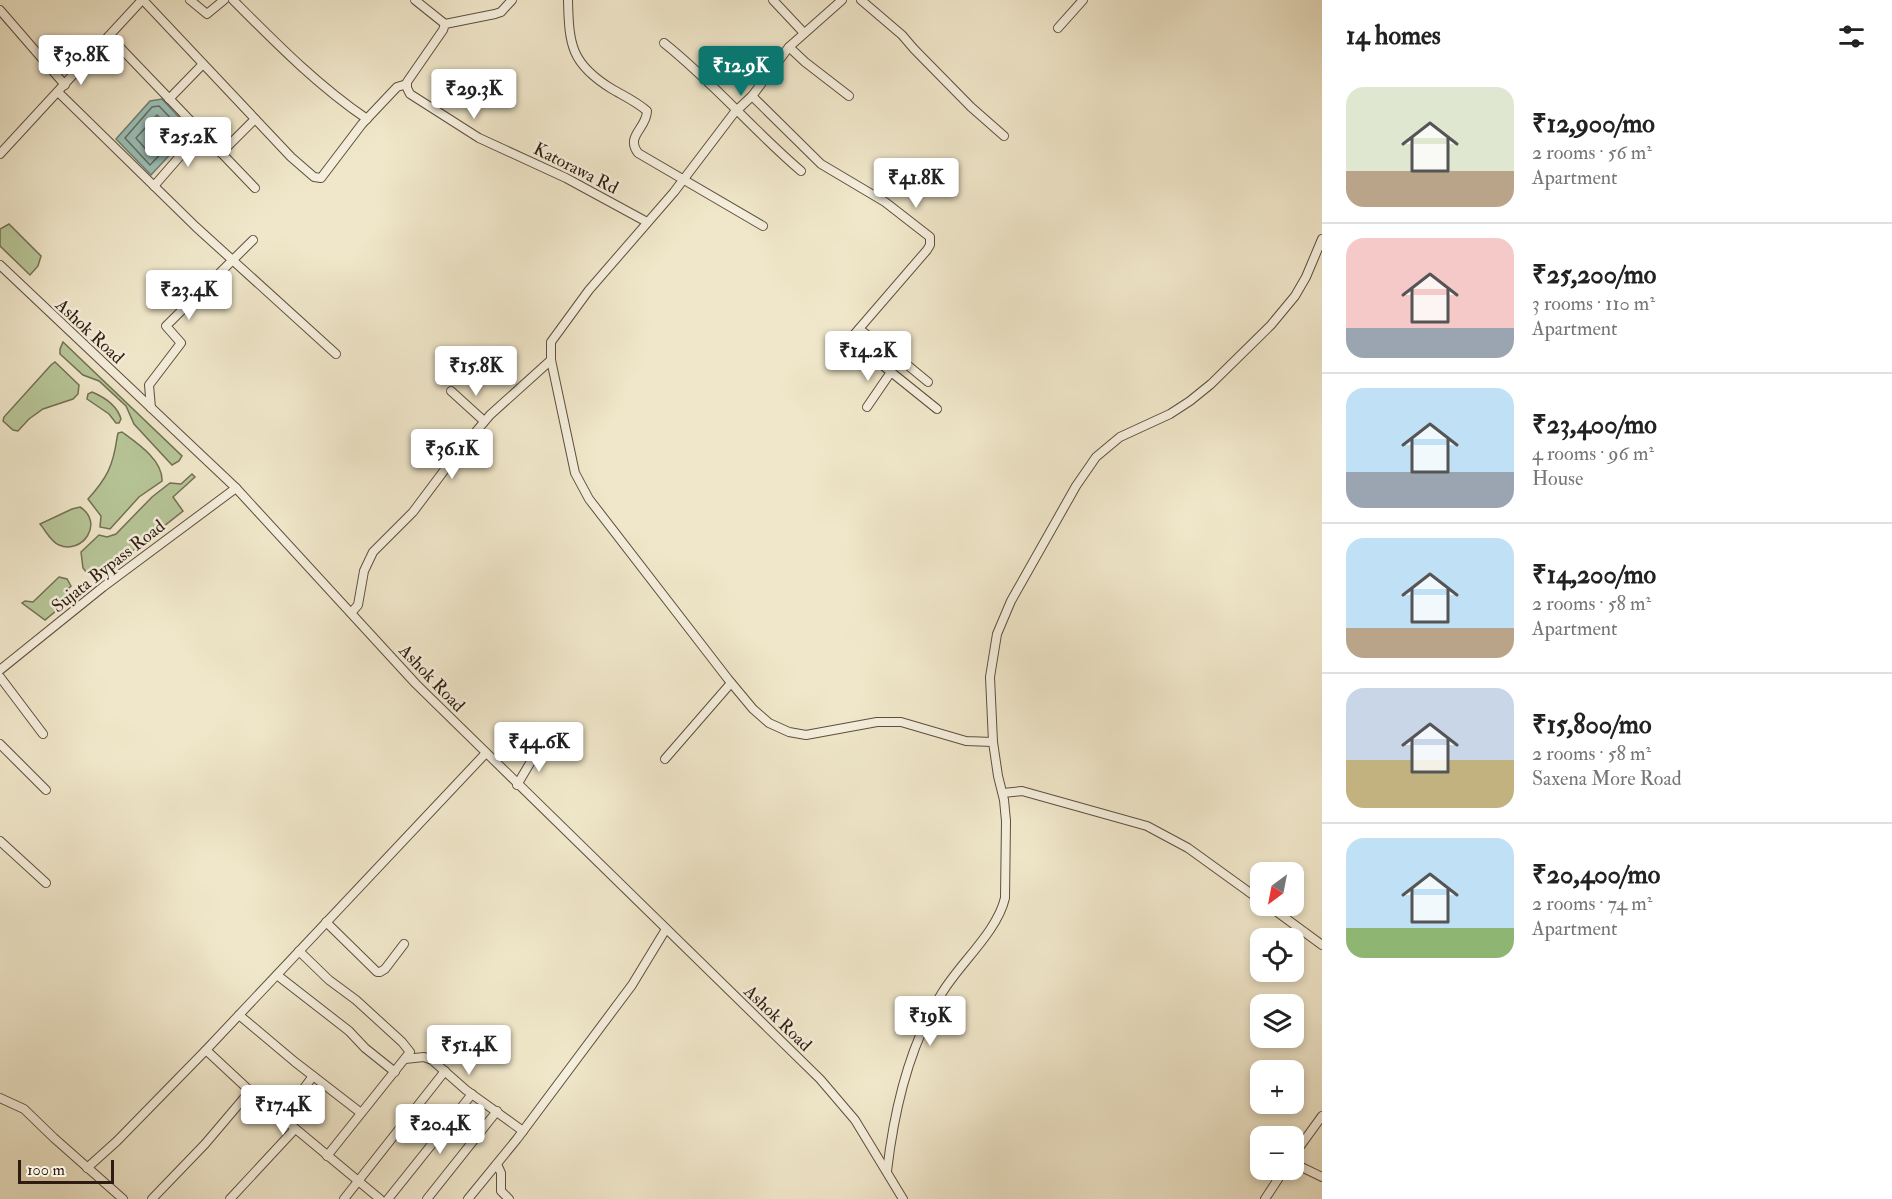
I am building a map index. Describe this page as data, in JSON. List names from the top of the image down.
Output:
{
  "streets": {
    "street": ["Katorawa Rd", "Ashok Road", "Sujata Bypass Road"]
  },
  "crossings": [
    ["Ashok Road", "Sujata Bypass Road"]
  ],
  "scale_bar": "100 m",
  "north": "bottom left",
  "page": {
    "heading": "14 homes",
    "price": [
      "₹30.8K",
      "₹12.9K",
      "₹29.3K",
      "₹25.2K",
      "₹41.8K",
      "₹23.4K",
      "₹14.2K",
      "₹15.8K",
      "₹36.1K",
      "₹44.6K",
      "₹19K",
      "₹51.4K",
      "₹17.4K",
      "₹20.4K"
    ],
    "list": [
      {
        "name": "₹12,900/mo",
        "note": "2 rooms · 56 m² · Apartment"
      },
      {
        "name": "₹25,200/mo",
        "note": "3 rooms · 110 m² · Apartment"
      },
      {
        "name": "₹23,400/mo",
        "note": "4 rooms · 96 m² · House"
      },
      {
        "name": "₹14,200/mo",
        "note": "2 rooms · 58 m² · Apartment"
      },
      {
        "name": "₹15,800/mo",
        "note": "2 rooms · 58 m² · Saxena More Road"
      },
      {
        "name": "₹20,400/mo",
        "note": "2 rooms · 74 m² · Apartment"
      }
    ],
    "map_buttons": ["+", "−"],
    "scale": "100 m"
  }
}
